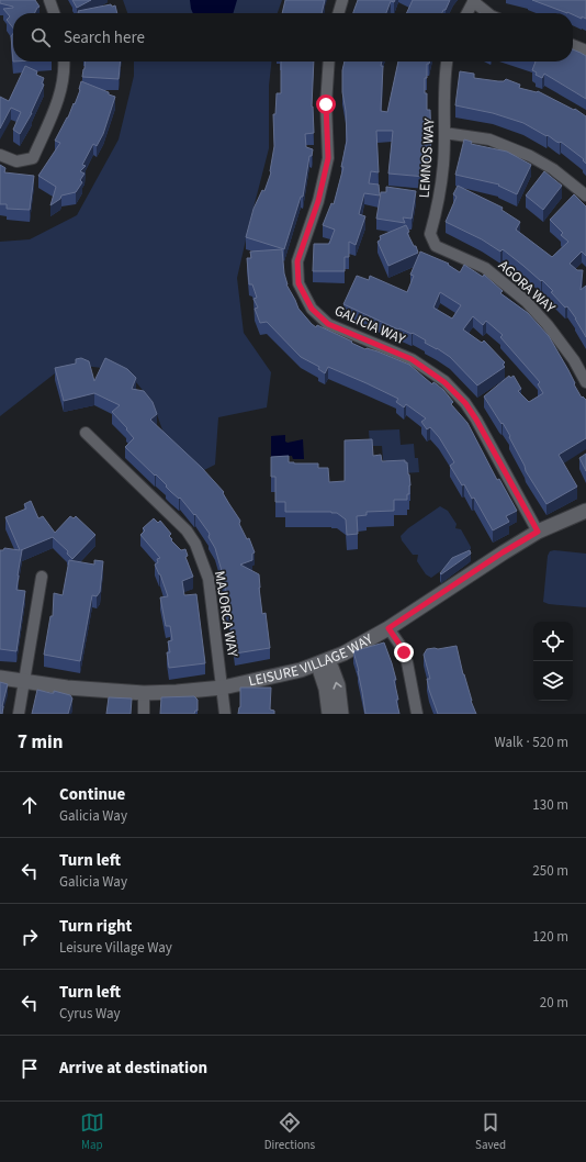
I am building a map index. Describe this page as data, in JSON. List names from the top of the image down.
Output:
{
  "streets": {
    "street": [
      "LEMNOS WAY",
      "AGORA WAY",
      "GALICIA WAY",
      "MAJORCA WAY",
      "LEISURE VILLAGE WAY"
    ]
  },
  "crossings": [
    ["LEMNOS WAY", "AGORA WAY"],
    ["GALICIA WAY", "LEISURE VILLAGE WAY"],
    ["MAJORCA WAY", "LEISURE VILLAGE WAY"]
  ],
  "page": {
    "search": "Search here",
    "heading": ["7 min", "Walk · 520 m"],
    "list": [
      ["Continue", "Galicia Way", "130 m"],
      ["Turn left", "Galicia Way", "250 m"],
      ["Turn right", "Leisure Village Way", "120 m"],
      ["Turn left", "Cyrus Way", "20 m"],
      "Arrive at destination"
    ],
    "nav": ["Map", "Directions", "Saved"]
  }
}
